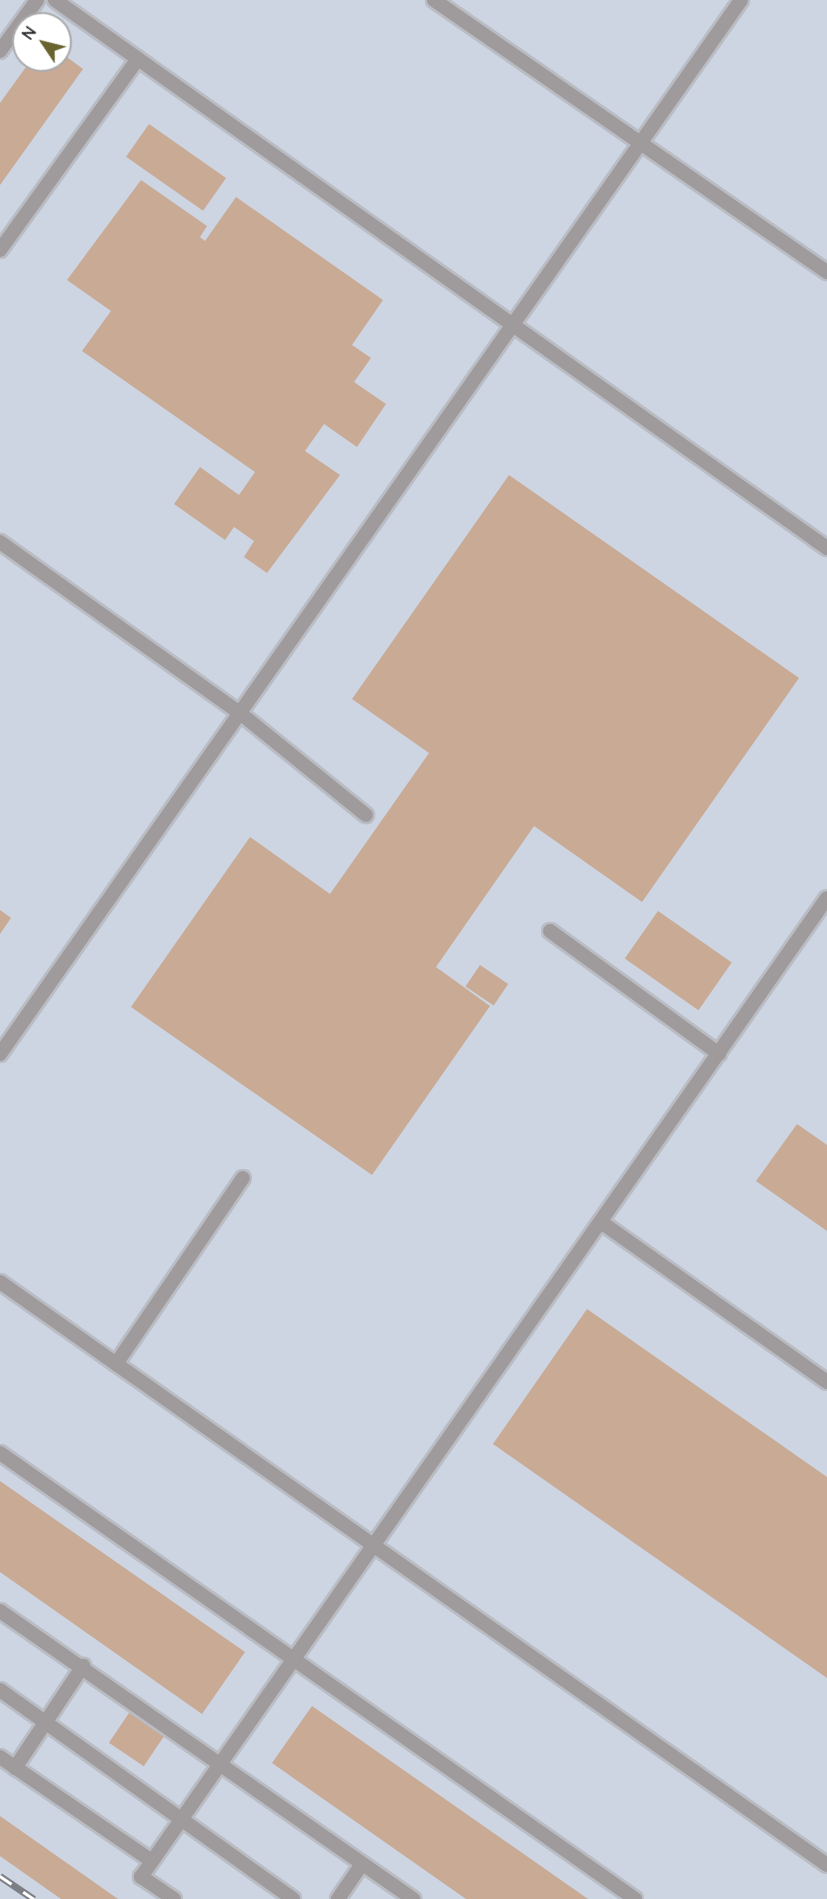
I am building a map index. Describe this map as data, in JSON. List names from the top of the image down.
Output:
{
  "north": "top left"
}
